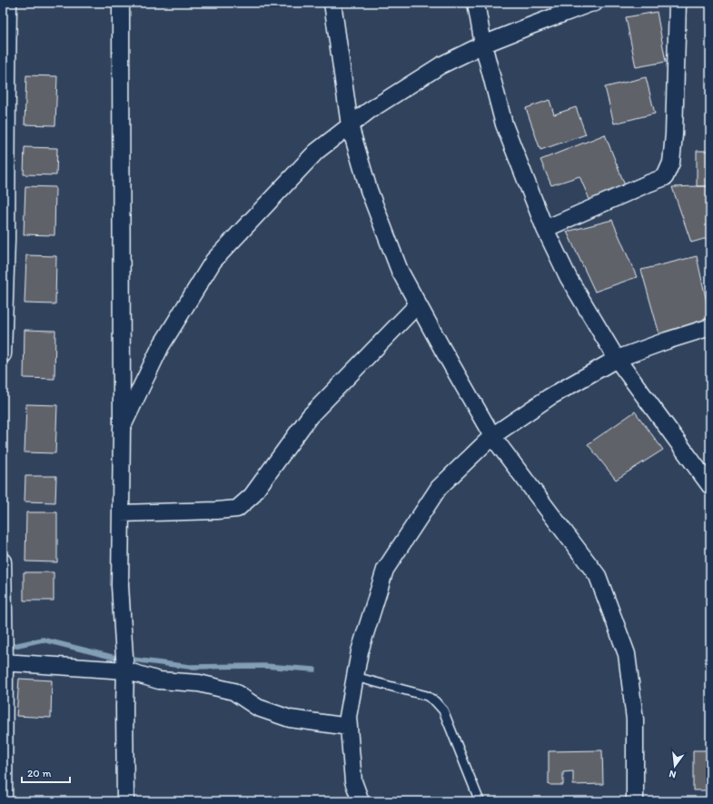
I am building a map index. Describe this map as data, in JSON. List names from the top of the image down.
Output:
{
  "scale_bar": "20 m",
  "north": "bottom"
}
